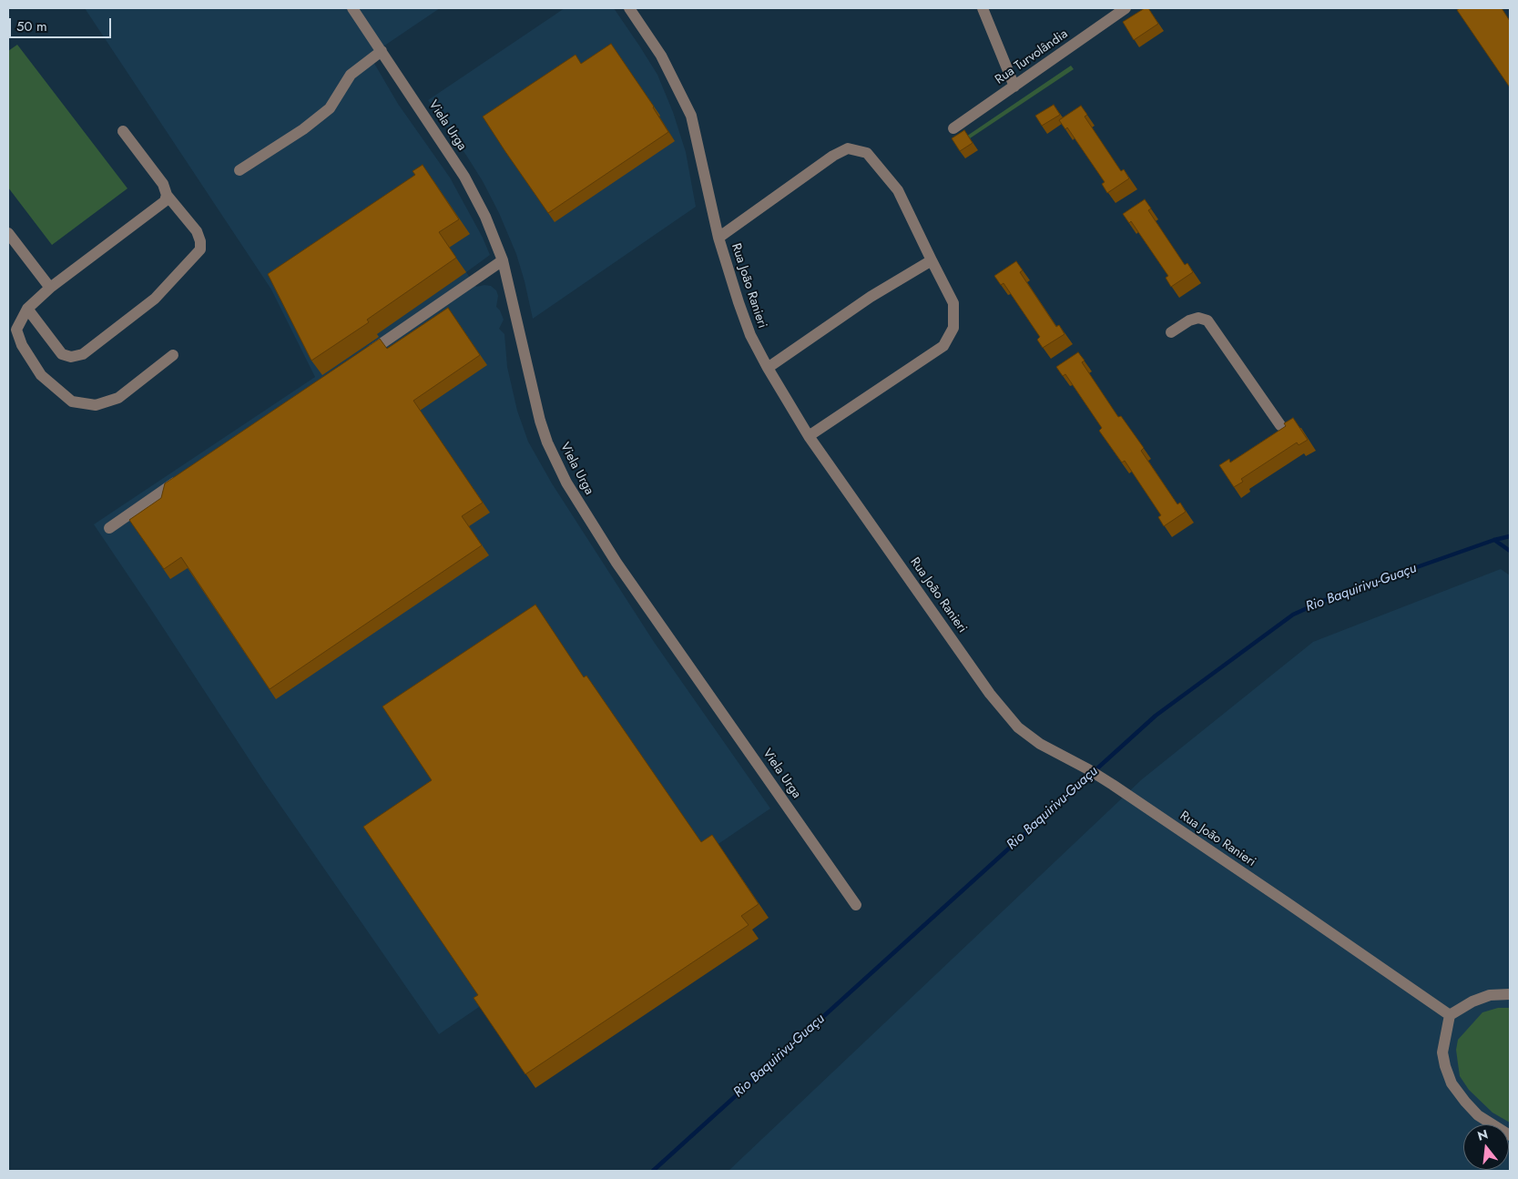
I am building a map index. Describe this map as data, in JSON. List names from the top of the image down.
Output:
{
  "streets": {
    "street": ["Rua Turvolândia", "Viela Urga", "Rua João Ranieri"]
  },
  "water": ["Rio Baquirivu-Guaçu"],
  "scale_bar": "50 m",
  "north": "top"
}
